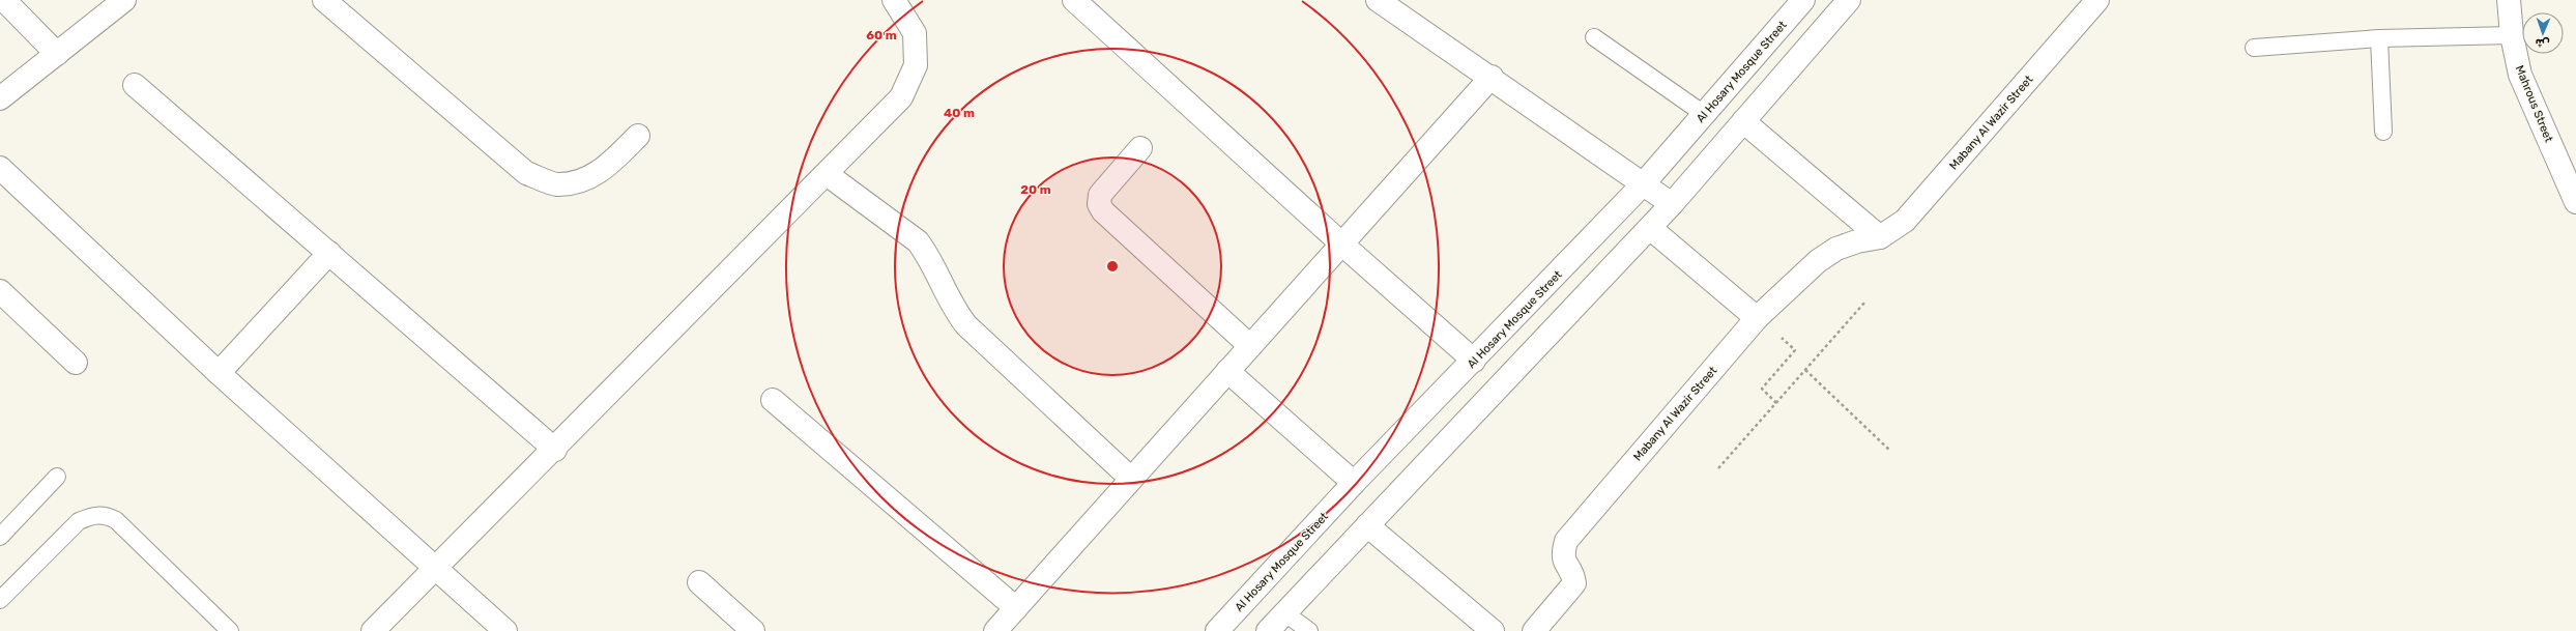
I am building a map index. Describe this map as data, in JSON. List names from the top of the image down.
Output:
{
  "streets": {
    "street": ["Al Hosary Mosque Street", "Mahrous Street", "Mabany Al Wazir Street"]
  },
  "north": "bottom",
  "rings": ["60 m", "40 m", "20 m"]
}
